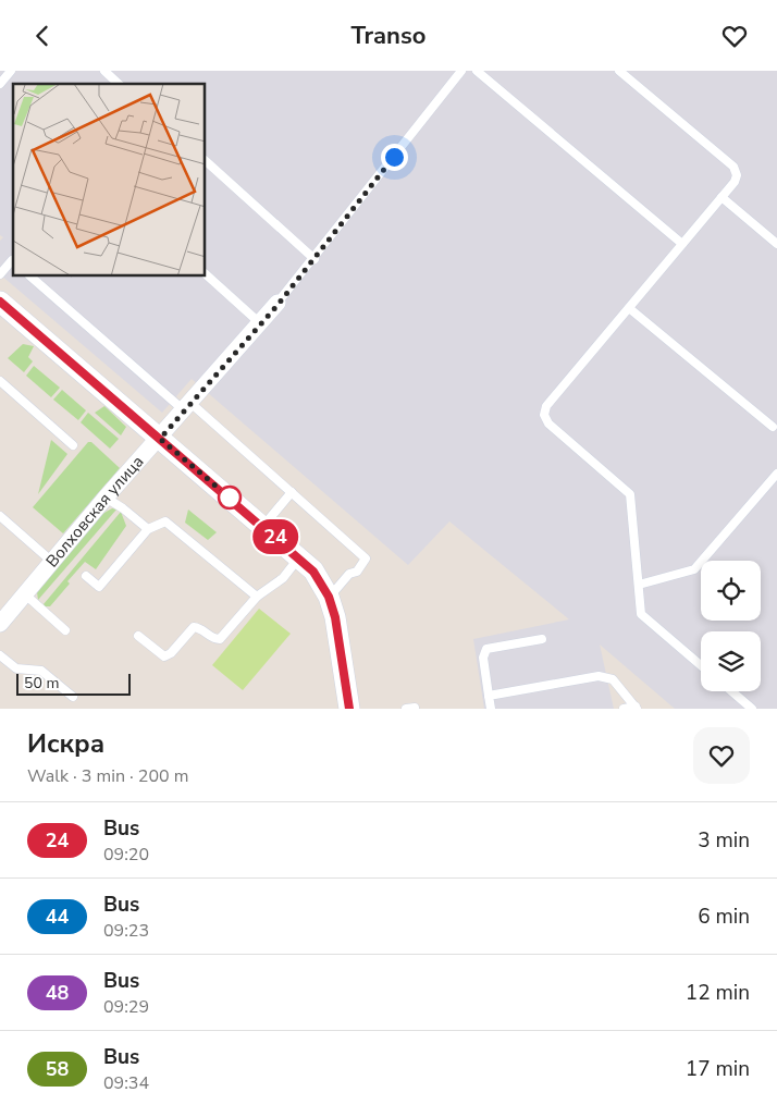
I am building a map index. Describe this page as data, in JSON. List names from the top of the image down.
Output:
{
  "streets": {
    "street": ["Волховская улица"]
  },
  "lines": ["bus line 24"],
  "scale_bar": "50 m",
  "page": {
    "header": "Transo",
    "on_map": "24",
    "scale": "50 m",
    "heading": ["Искра", "Walk · 3 min · 200 m"],
    "list": [
      {
        "mark": "24",
        "name": "Bus",
        "note": "09:20",
        "value": "3 min"
      },
      {
        "mark": "44",
        "name": "Bus",
        "note": "09:23",
        "value": "6 min"
      },
      {
        "mark": "48",
        "name": "Bus",
        "note": "09:29",
        "value": "12 min"
      },
      {
        "mark": "58",
        "name": "Bus",
        "note": "09:34",
        "value": "17 min"
      }
    ]
  }
}
